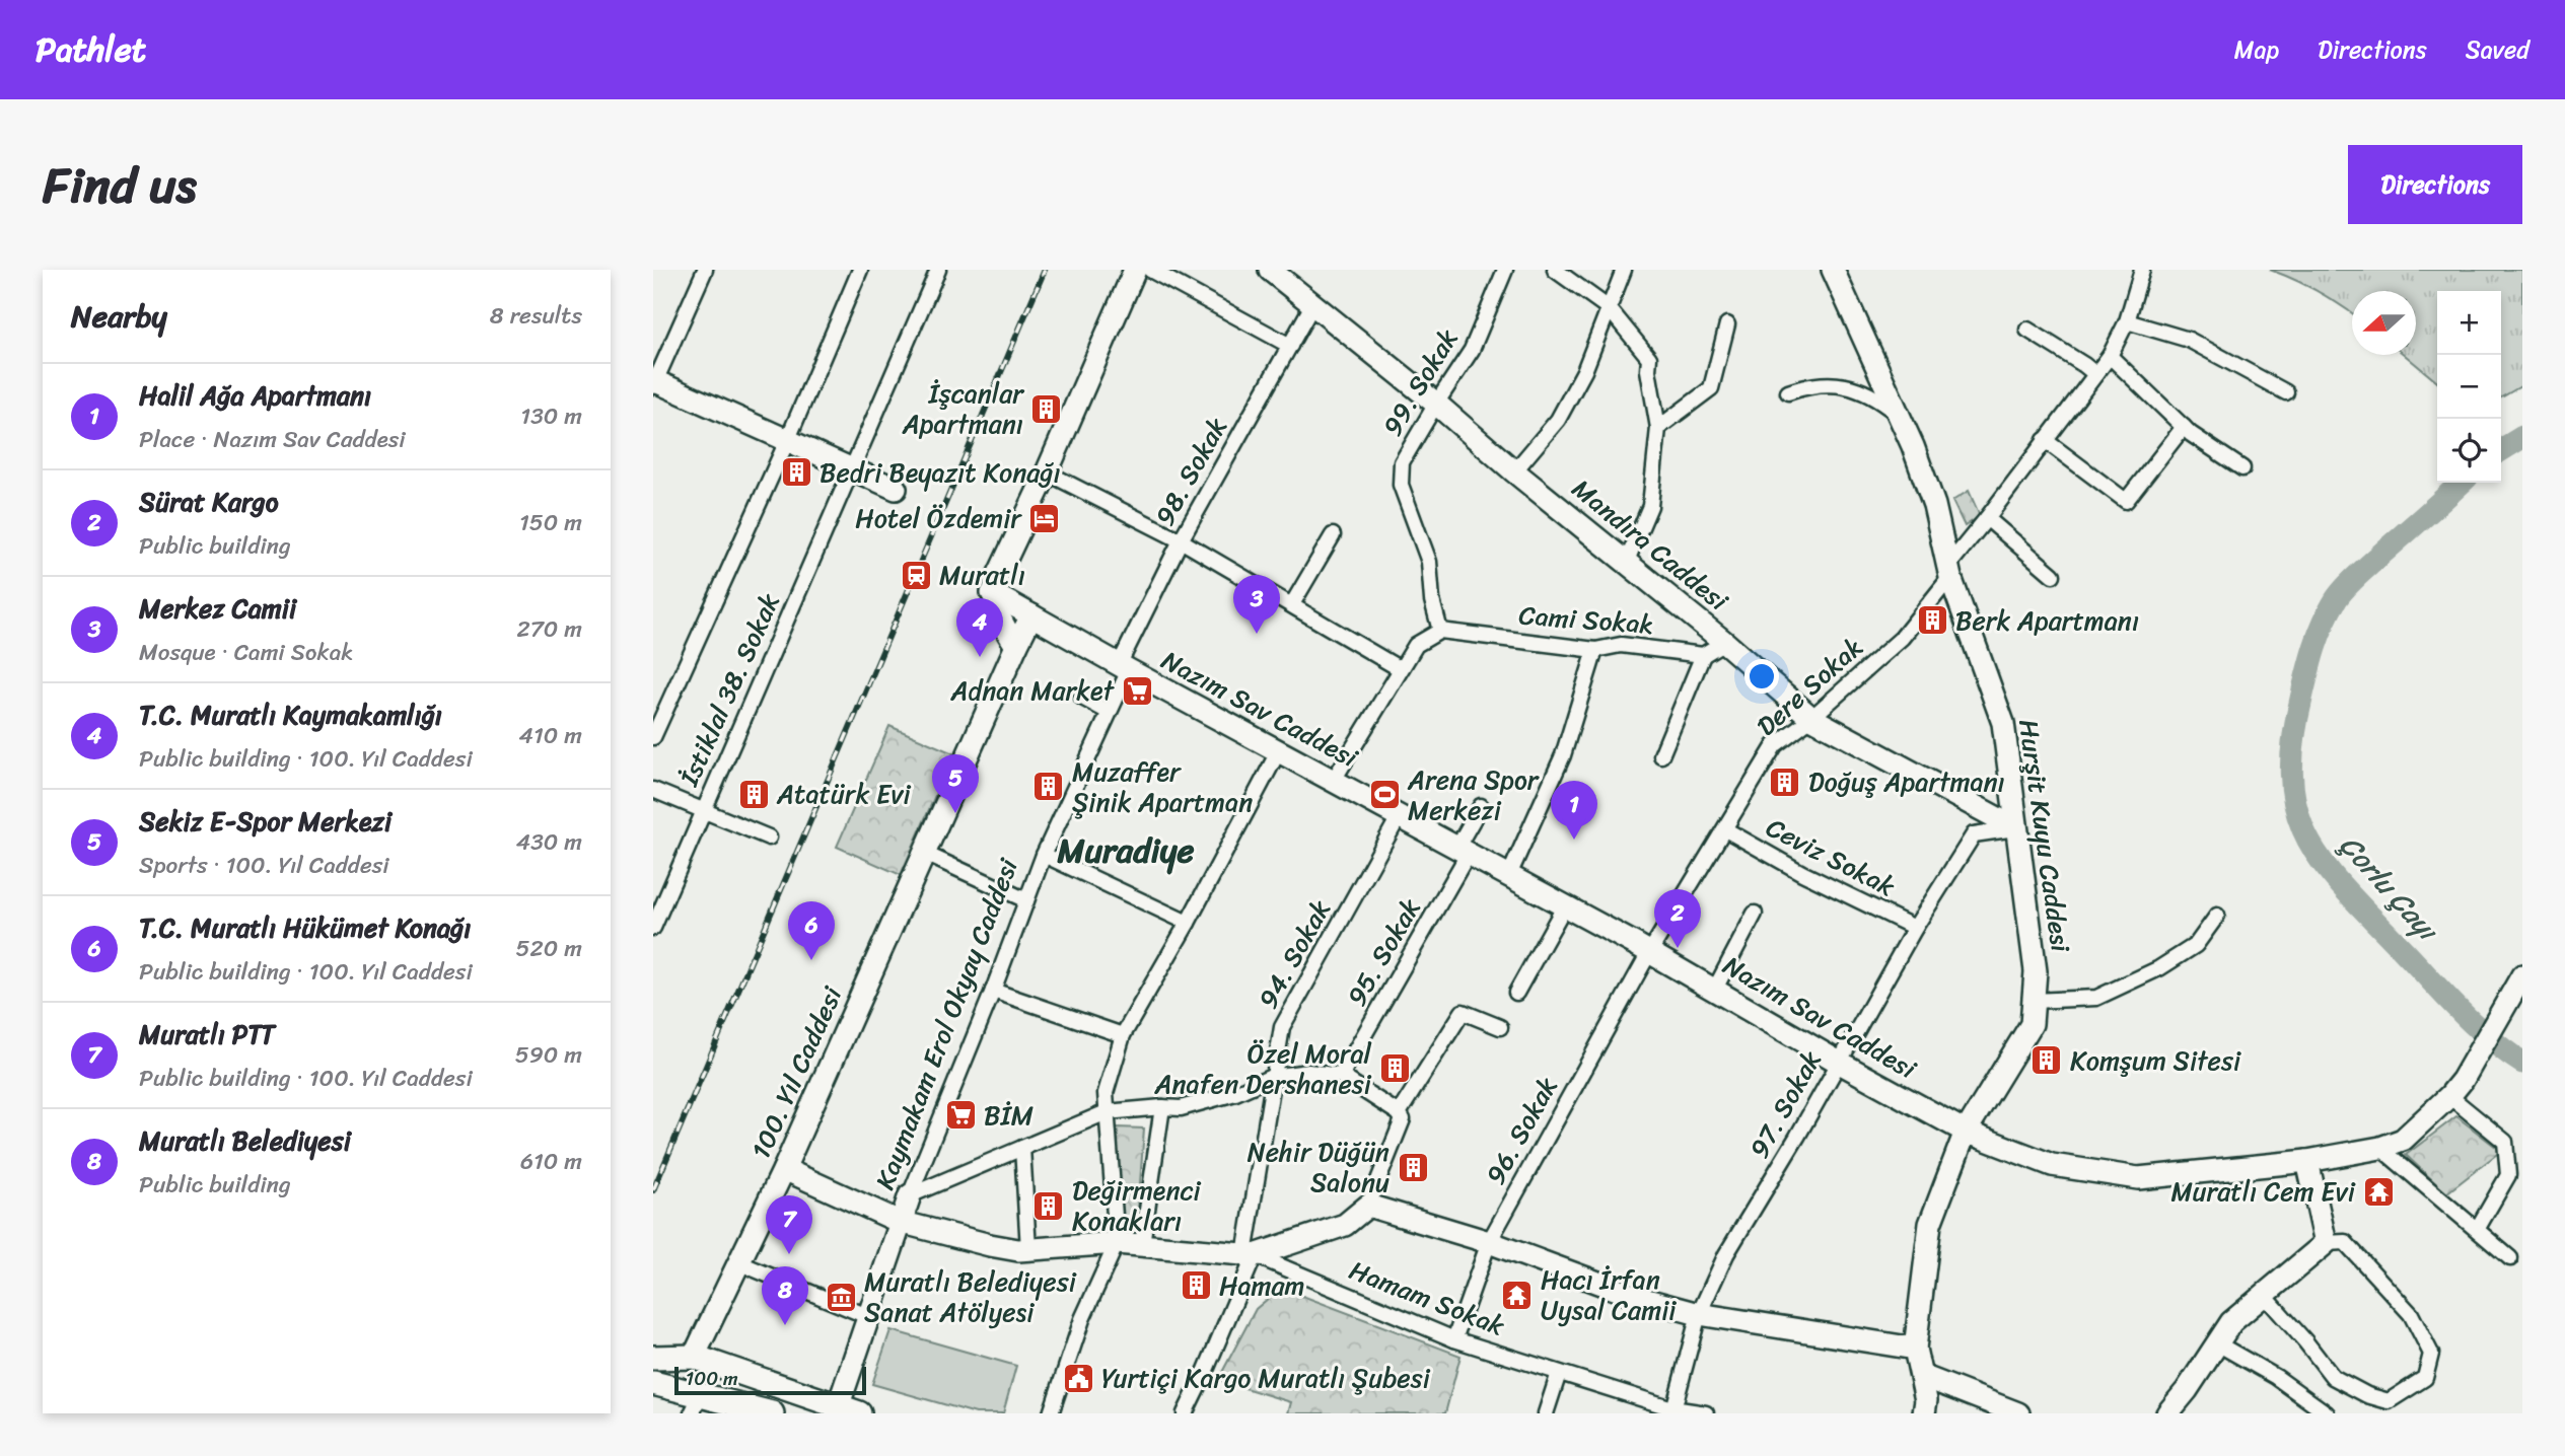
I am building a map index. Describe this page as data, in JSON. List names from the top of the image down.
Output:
{
  "streets": {
    "street": [
      "99. Sokak",
      "98. Sokak",
      "Mandıra Caddesi",
      "Cami Sokak",
      "Dere Sokak",
      "İstiklal 38. Sokak",
      "Nazım Sav Caddesi",
      "Hurşit Kuyu Caddesi",
      "Ceviz Sokak",
      "95. Sokak",
      "94. Sokak",
      "Kaymakam Erol Okyay Caddesi",
      "100. Yıl Caddesi",
      "97. Sokak",
      "96. Sokak",
      "Hamam Sokak"
    ]
  },
  "crossings": [
    ["99. Sokak", "Mandıra Caddesi"],
    ["99. Sokak", "Cami Sokak"],
    ["98. Sokak", "Mandıra Caddesi"],
    ["98. Sokak", "Nazım Sav Caddesi"],
    ["98. Sokak", "Kaymakam Erol Okyay Caddesi"],
    ["Mandıra Caddesi", "Dere Sokak"],
    ["Mandıra Caddesi", "Hurşit Kuyu Caddesi"],
    ["Mandıra Caddesi", "97. Sokak"],
    ["Dere Sokak", "Nazım Sav Caddesi"],
    ["Dere Sokak", "Hurşit Kuyu Caddesi"],
    ["Dere Sokak", "Ceviz Sokak"],
    ["Dere Sokak", "96. Sokak"],
    ["Nazım Sav Caddesi", "Hurşit Kuyu Caddesi"],
    ["Nazım Sav Caddesi", "95. Sokak"],
    ["Nazım Sav Caddesi", "94. Sokak"],
    ["Nazım Sav Caddesi", "Kaymakam Erol Okyay Caddesi"],
    ["Nazım Sav Caddesi", "100. Yıl Caddesi"],
    ["Nazım Sav Caddesi", "97. Sokak"],
    ["Nazım Sav Caddesi", "96. Sokak"],
    ["Hurşit Kuyu Caddesi", "97. Sokak"],
    ["Ceviz Sokak", "97. Sokak"],
    ["94. Sokak", "Hamam Sokak"],
    ["97. Sokak", "Hamam Sokak"],
    ["96. Sokak", "Hamam Sokak"]
  ],
  "districts": ["Muradiye"],
  "water": ["Çorlu Çayı"],
  "places": {
    "building": [
      "İşcanlar Apartmanı",
      "Bedri Beyazıt Konağı",
      "Berk Apartmanı",
      "Doğuş Apartmanı",
      "Muzaffer Şinik Apartman",
      "Atatürk Evi",
      "Komşum Sitesi",
      "Özel Moral Anafen Dershanesi",
      "Nehir Düğün Salonu",
      "Değirmenci Konakları",
      "Hamam"
    ],
    "hotel": ["Hotel Özdemir"],
    "station": ["Muratlı"],
    "supermarket": ["Adnan Market", "BİM"],
    "sports": ["Arena Spor Merkezi"],
    "temple": ["Muratlı Cem Evi", "Hacı İrfan Uysal Camii"],
    "museum": ["Muratlı Belediyesi Sanat Atölyesi"],
    "public building": ["Yurtiçi Kargo Muratlı Şubesi"]
  },
  "scale_bar": "100 m",
  "north": "left",
  "page": {
    "header": "Pathlet",
    "nav": ["Map", "Directions", "Saved"],
    "title": "Find us",
    "buttons": "Directions",
    "heading": ["Nearby", "8 results"],
    "map_buttons": ["+", "−"],
    "list": [
      {
        "mark": "1",
        "name": "Halil Ağa Apartmanı",
        "note": "Place · Nazım Sav Caddesi",
        "value": "130 m"
      },
      {
        "mark": "2",
        "name": "Sürat Kargo",
        "note": "Public building",
        "value": "150 m"
      },
      {
        "mark": "3",
        "name": "Merkez Camii",
        "note": "Mosque · Cami Sokak",
        "value": "270 m"
      },
      {
        "mark": "4",
        "name": "T.C. Muratlı Kaymakamlığı",
        "note": "Public building · 100. Yıl Caddesi",
        "value": "410 m"
      },
      {
        "mark": "5",
        "name": "Sekiz E-Spor Merkezi",
        "note": "Sports · 100. Yıl Caddesi",
        "value": "430 m"
      },
      {
        "mark": "6",
        "name": "T.C. Muratlı Hükümet Konağı",
        "note": "Public building · 100. Yıl Caddesi",
        "value": "520 m"
      },
      {
        "mark": "7",
        "name": "Muratlı PTT",
        "note": "Public building · 100. Yıl Caddesi",
        "value": "590 m"
      },
      {
        "mark": "8",
        "name": "Muratlı Belediyesi",
        "note": "Public building",
        "value": "610 m"
      }
    ],
    "pins": [
      "3",
      "4",
      "5",
      "1",
      "2",
      "6",
      "7",
      "8"
    ],
    "scale": "100 m"
  }
}
